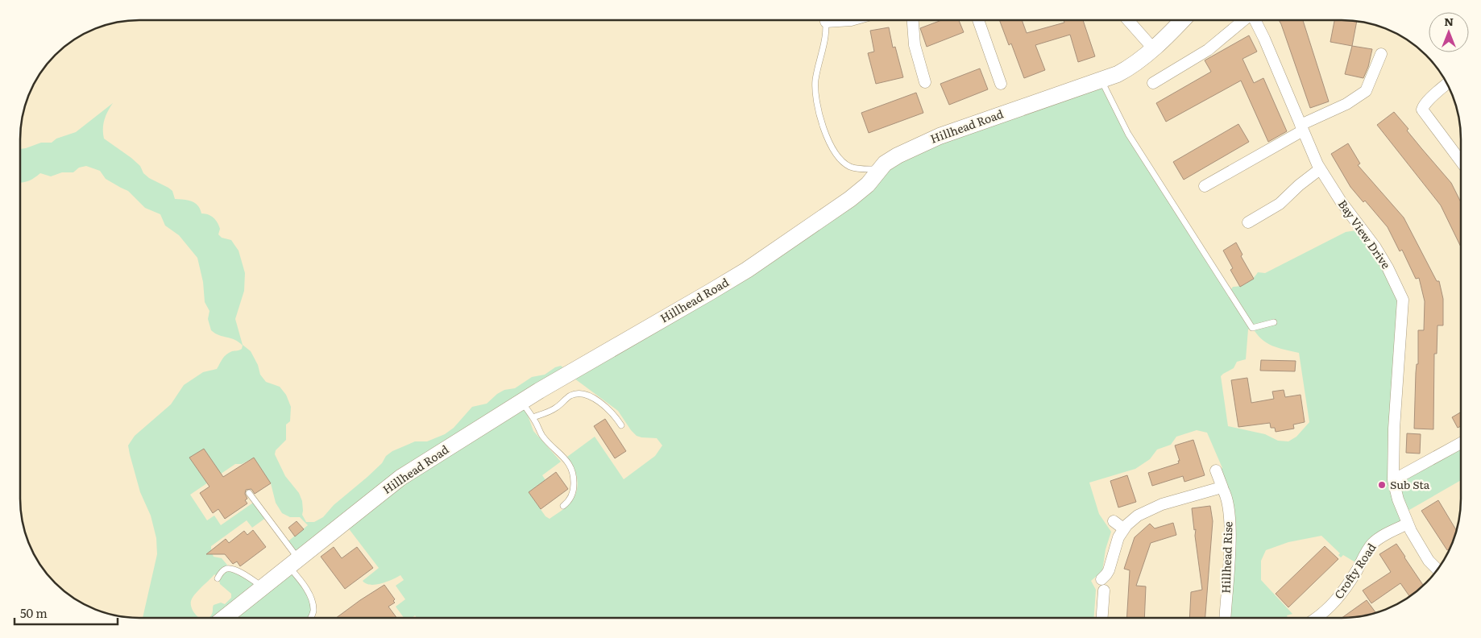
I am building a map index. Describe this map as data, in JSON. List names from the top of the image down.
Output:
{
  "streets": {
    "street": [
      "Hillhead Road",
      "Bay View Drive",
      "Hillhead Rise",
      "Crofty Road"
    ]
  },
  "crossings": [
    ["Bay View Drive", "Crofty Road"]
  ],
  "places": ["Sub Sta"],
  "scale_bar": "50 m",
  "north": "top"
}
